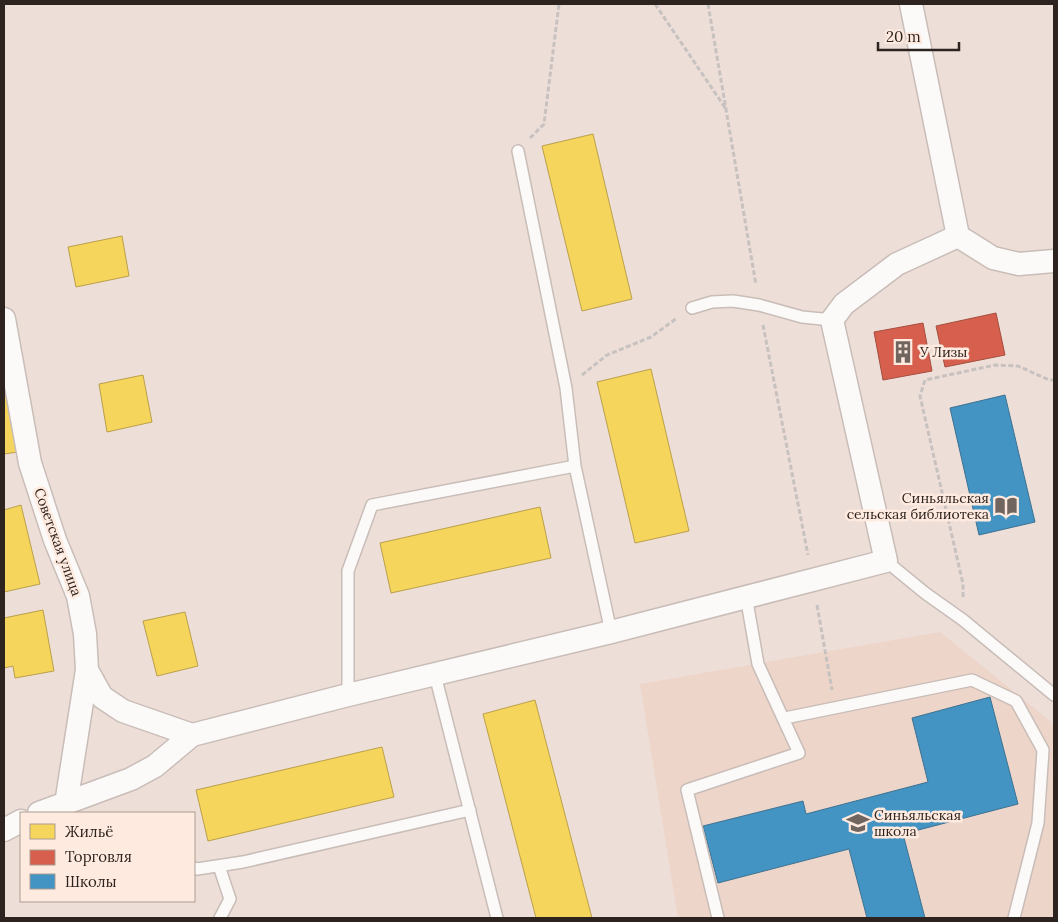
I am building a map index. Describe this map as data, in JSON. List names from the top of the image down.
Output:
{
  "streets": {
    "street": ["Советская улица"]
  },
  "places": {
    "building": ["У Лизы"],
    "library": ["Синьяльская сельская библиотека"],
    "school or university": ["Синьяльская школа"]
  },
  "legend": ["Жильё", "Торговля", "Школы"],
  "scale_bar": "20 m"
}
